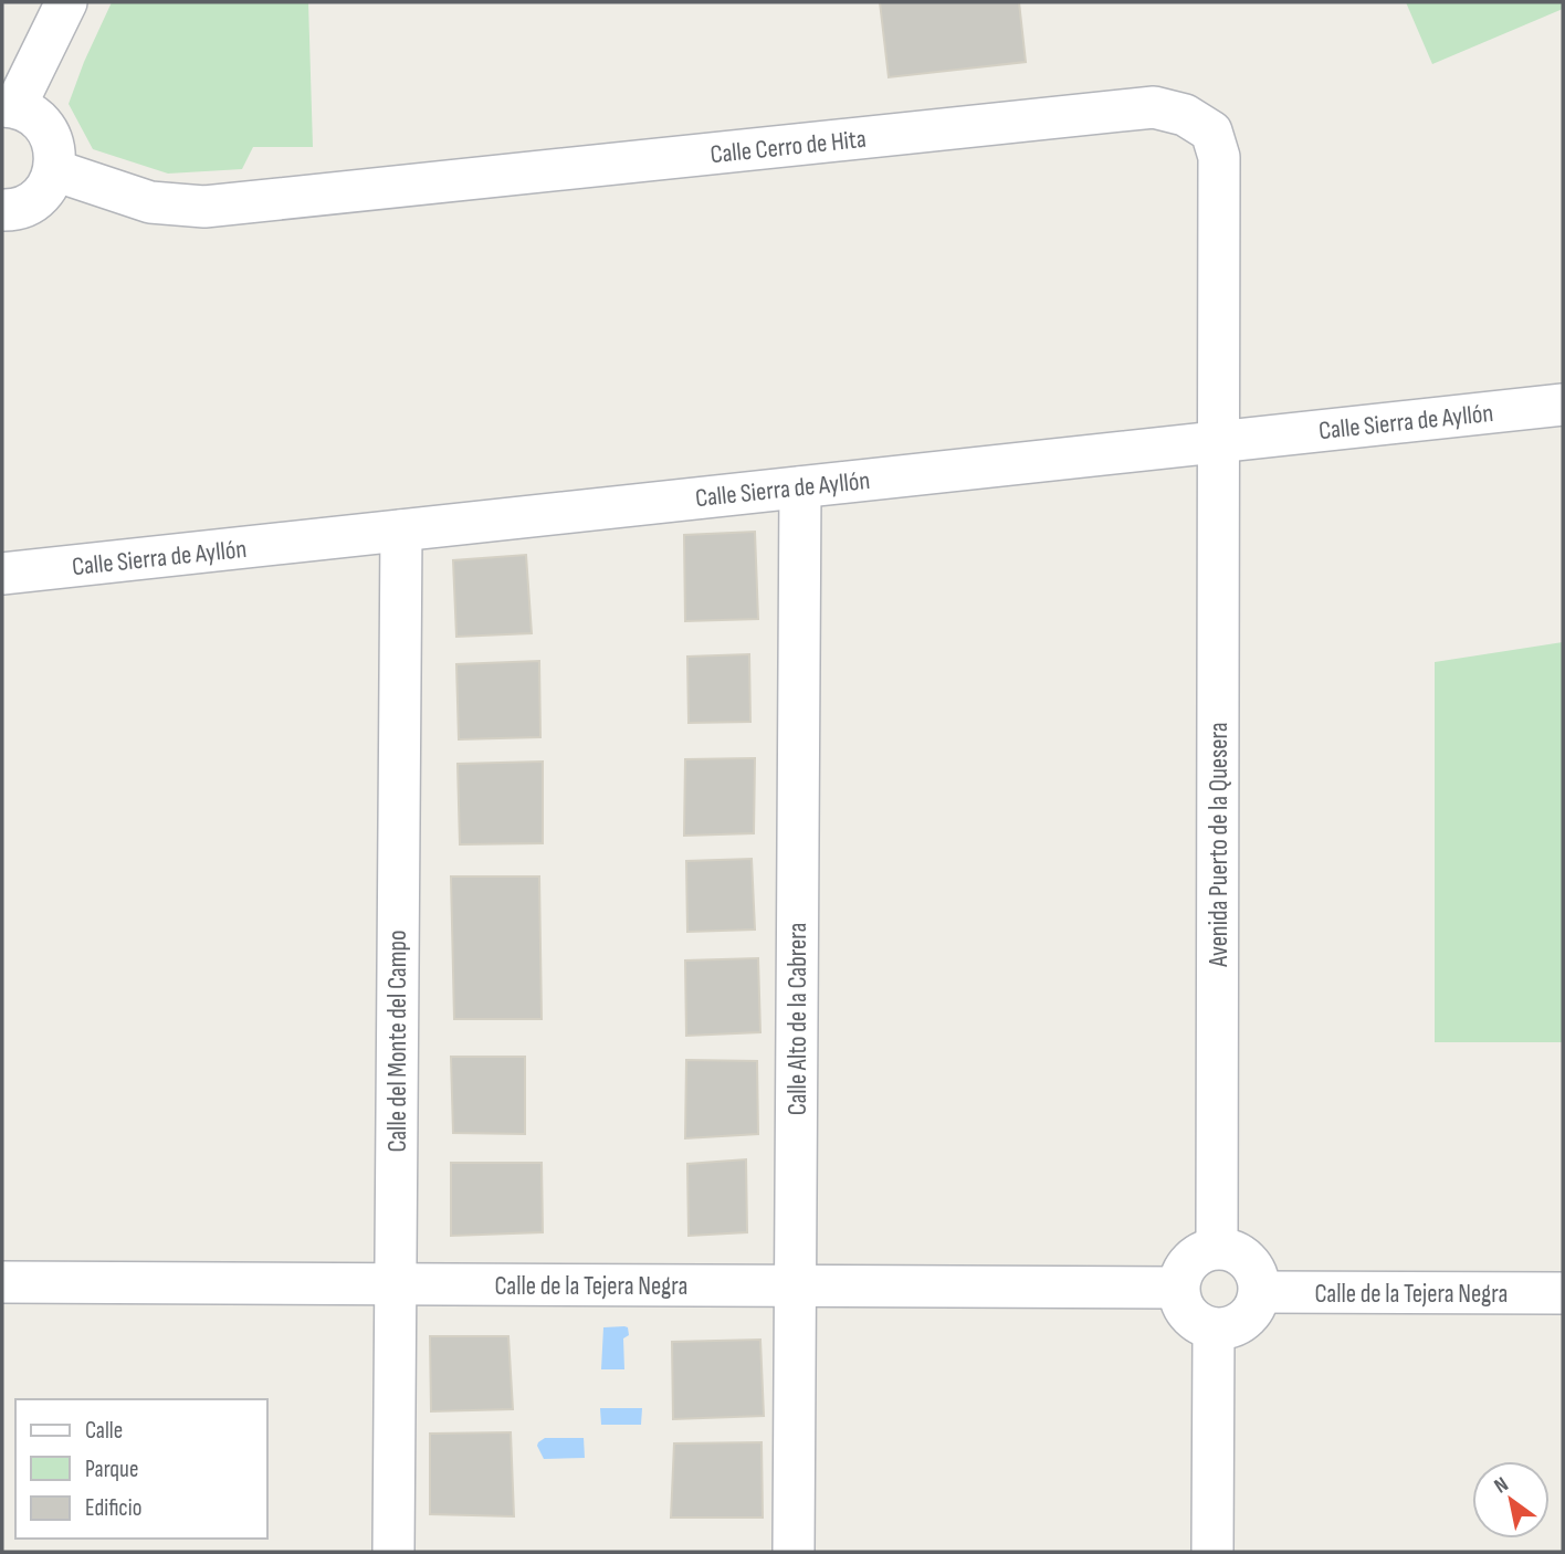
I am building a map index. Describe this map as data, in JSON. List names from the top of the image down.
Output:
{
  "streets": {
    "street": [
      "Calle Cerro de Hita",
      "Calle Sierra de Ayllón",
      "Avenida Puerto de la Quesera",
      "Calle Alto de la Cabrera",
      "Calle del Monte del Campo",
      "Calle de la Tejera Negra"
    ]
  },
  "crossings": [
    ["Calle Cerro de Hita", "Calle Sierra de Ayllón"],
    ["Calle Cerro de Hita", "Avenida Puerto de la Quesera"],
    ["Calle Sierra de Ayllón", "Avenida Puerto de la Quesera"],
    ["Calle Sierra de Ayllón", "Calle Alto de la Cabrera"],
    ["Calle Sierra de Ayllón", "Calle del Monte del Campo"],
    ["Avenida Puerto de la Quesera", "Calle de la Tejera Negra"],
    ["Calle Alto de la Cabrera", "Calle de la Tejera Negra"],
    ["Calle del Monte del Campo", "Calle de la Tejera Negra"]
  ],
  "legend": ["Calle", "Parque", "Edificio"],
  "north": "top left"
}
